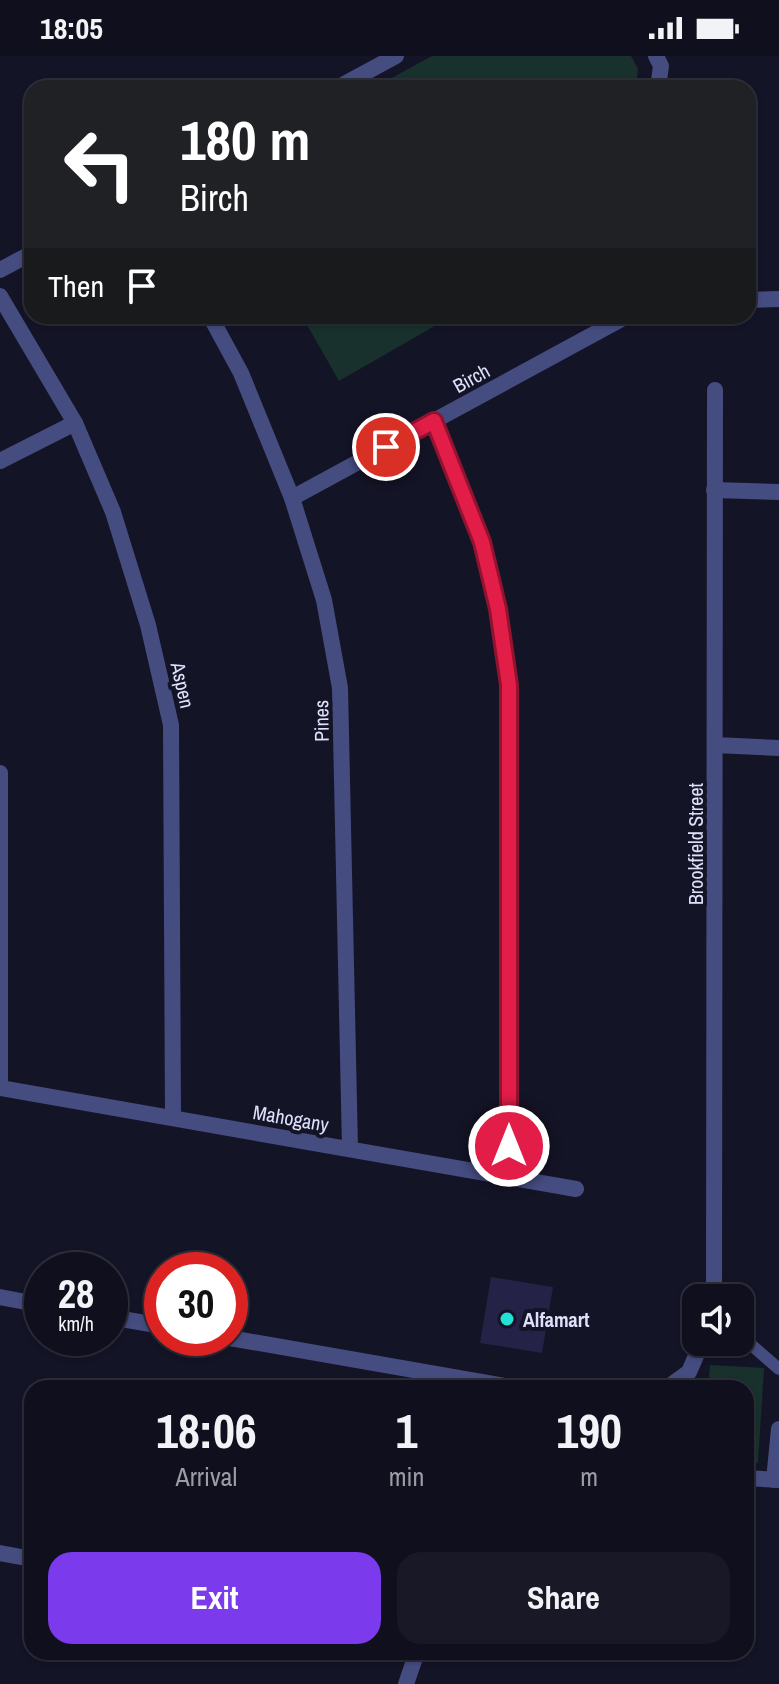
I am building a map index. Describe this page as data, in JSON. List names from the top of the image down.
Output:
{
  "streets": {
    "street": [
      "Birch",
      "Aspen",
      "Pines",
      "Brookfield Street",
      "Mahogany"
    ]
  },
  "crossings": [
    ["Birch", "Pines"],
    ["Aspen", "Mahogany"],
    ["Pines", "Mahogany"]
  ],
  "places": ["Alfamart"],
  "page": {
    "status": "18:05",
    "turn": ["180 m", "Birch"],
    "then": "Then",
    "speed": "28 km/h",
    "limit": "30",
    "eta": [
      "18:06",
      "Arrival",
      "1",
      "min",
      "190",
      "m"
    ],
    "buttons": ["Exit", "Share"]
  }
}
